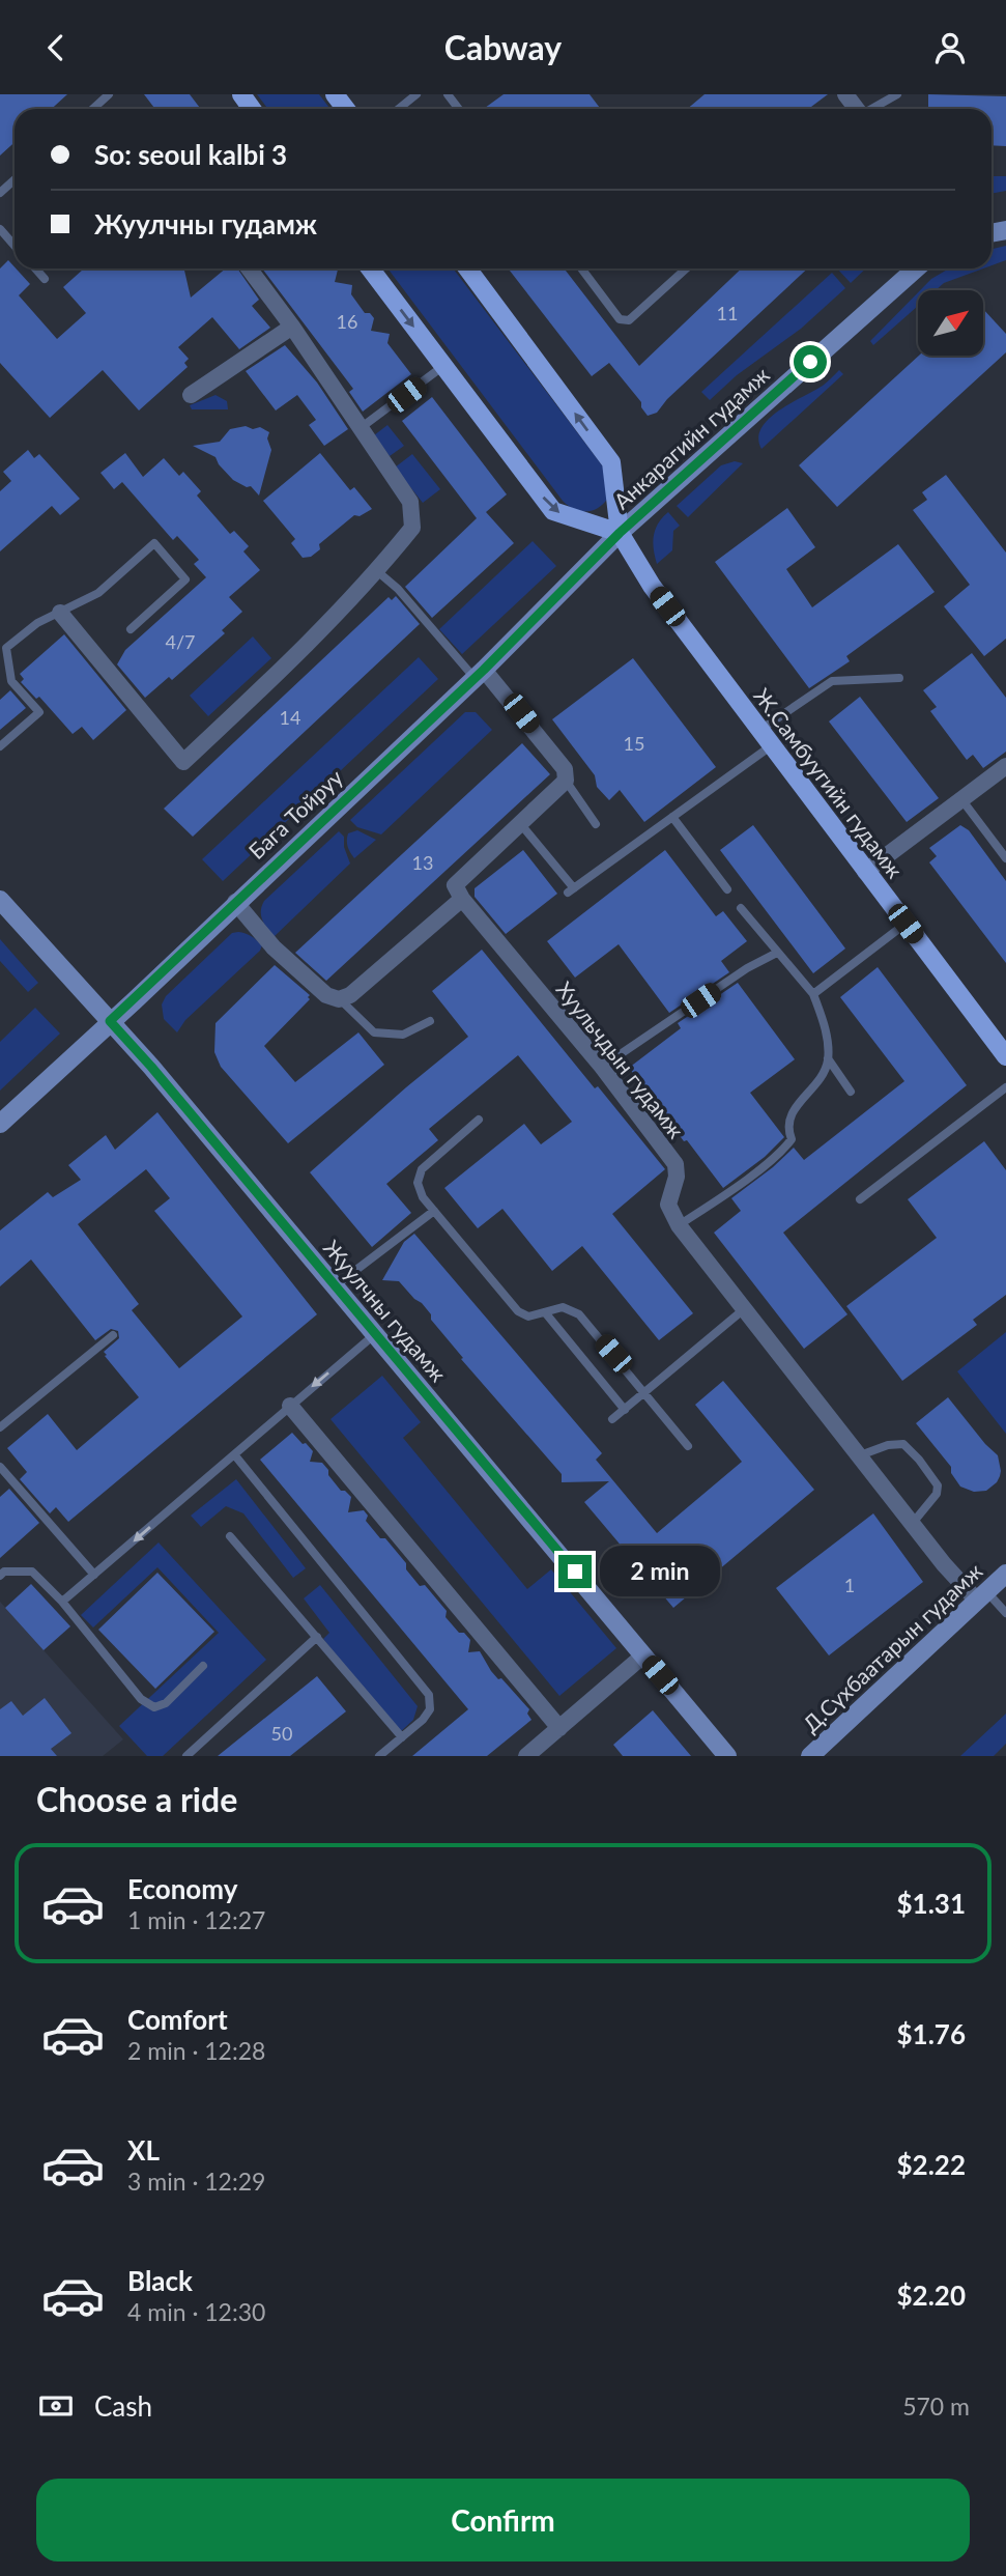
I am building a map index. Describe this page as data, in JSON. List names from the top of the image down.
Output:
{
  "streets": {
    "main road": [
      "Анкарагийн гудамж",
      "Ж.Самбуугийн гудамж",
      "Бага Тойруу",
      "Жуулчны гудамж",
      "Д.Сүхбаатарын гудамж"
    ],
    "street": ["Хуульчдын гудамж"]
  },
  "crossings": [
    ["Анкарагийн гудамж", "Ж.Самбуугийн гудамж"],
    ["Анкарагийн гудамж", "Бага Тойруу"],
    ["Ж.Самбуугийн гудамж", "Бага Тойруу"],
    ["Бага Тойруу", "Жуулчны гудамж"],
    ["Хуульчдын гудамж", "Д.Сүхбаатарын гудамж"]
  ],
  "house_numbers": [
    "11",
    "16",
    "4/7",
    "14",
    "15",
    "13",
    "1",
    "50"
  ],
  "north": "top right",
  "page": {
    "header": "Cabway",
    "banner": ["So: seoul kalbi 3", "Жуулчны гудамж"],
    "bubble": "2 min",
    "heading": "Choose a ride",
    "list": [
      {
        "name": "Economy",
        "note": "1 min · 12:27",
        "value": "$1.31"
      },
      {
        "name": "Comfort",
        "note": "2 min · 12:28",
        "value": "$1.76"
      },
      {
        "name": "XL",
        "note": "3 min · 12:29",
        "value": "$2.22"
      },
      {
        "name": "Black",
        "note": "4 min · 12:30",
        "value": "$2.20"
      }
    ],
    "pay": ["Cash", "570 m"],
    "buttons": "Confirm"
  }
}
